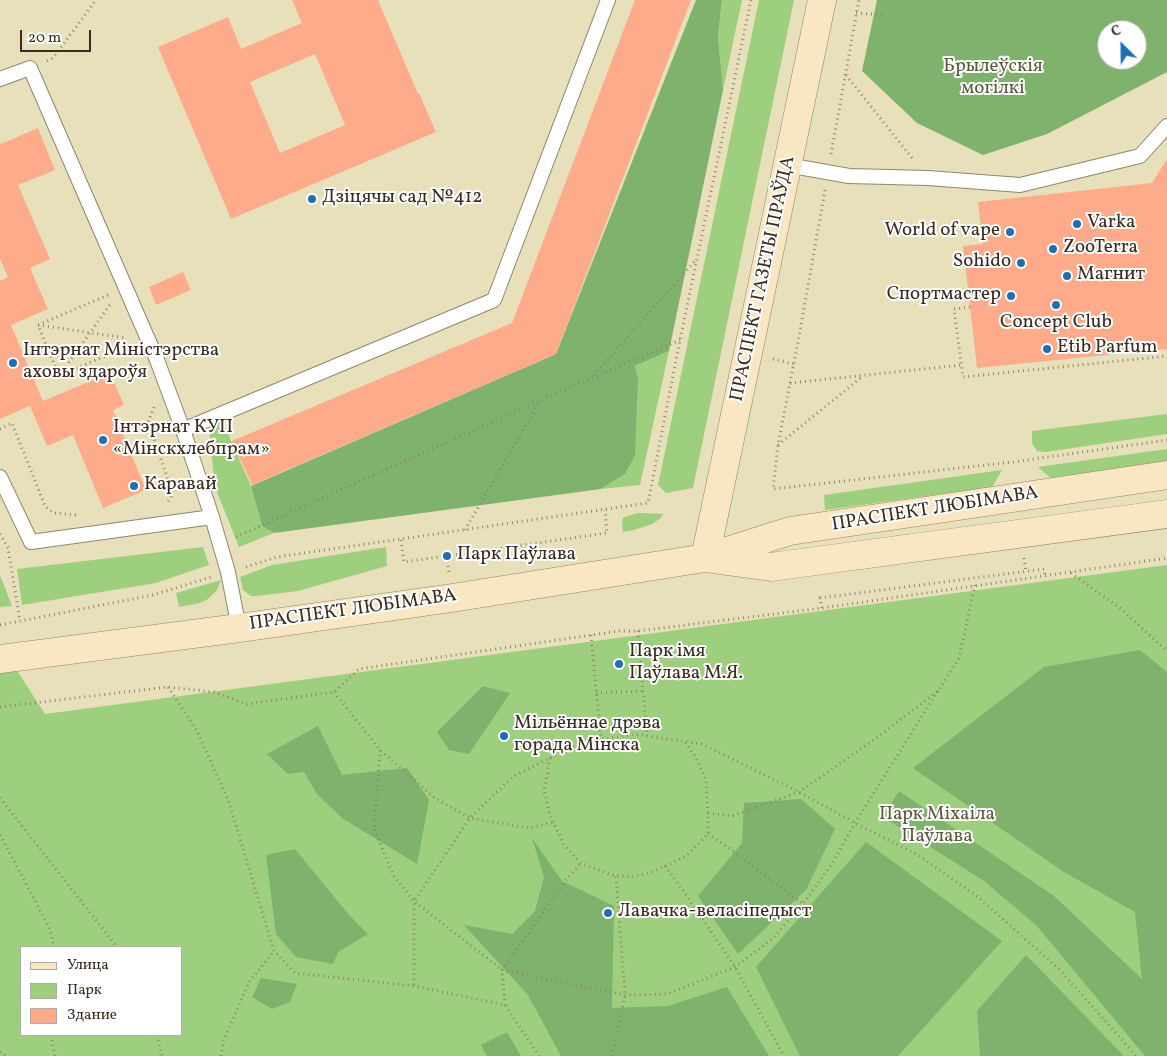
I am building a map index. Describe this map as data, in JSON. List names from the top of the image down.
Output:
{
  "streets": {
    "main road": ["ПРАСПЕКТ ГАЗЕТЫ ПРАЎДА", "ПРАСПЕКТ ЛЮБІМАВА"]
  },
  "crossings": [
    ["ПРАСПЕКТ ГАЗЕТЫ ПРАЎДА", "ПРАСПЕКТ ЛЮБІМАВА"]
  ],
  "parks": ["Брылеўскія могілкі", "Парк Міхаіла Паўлава"],
  "places": [
    "Дзіцячы сад №412",
    "Varka",
    "World of vape",
    "ZooTerra",
    "Sohido",
    "Магнит",
    "Спортмастер",
    "Concept Club",
    "Etib Parfum",
    "Інтэрнат Міністэрства аховы здароўя",
    "Інтэрнат КУП «Мінскхлебпрам»",
    "Каравай",
    "Парк Паўлава",
    "Парк імя Паўлава М.Я.",
    "Мільённае дрэва горада Мінска",
    "Лавачка-веласіпедыст"
  ],
  "legend": ["Улица", "Парк", "Здание"],
  "scale_bar": "20 m",
  "north": "top left"
}
